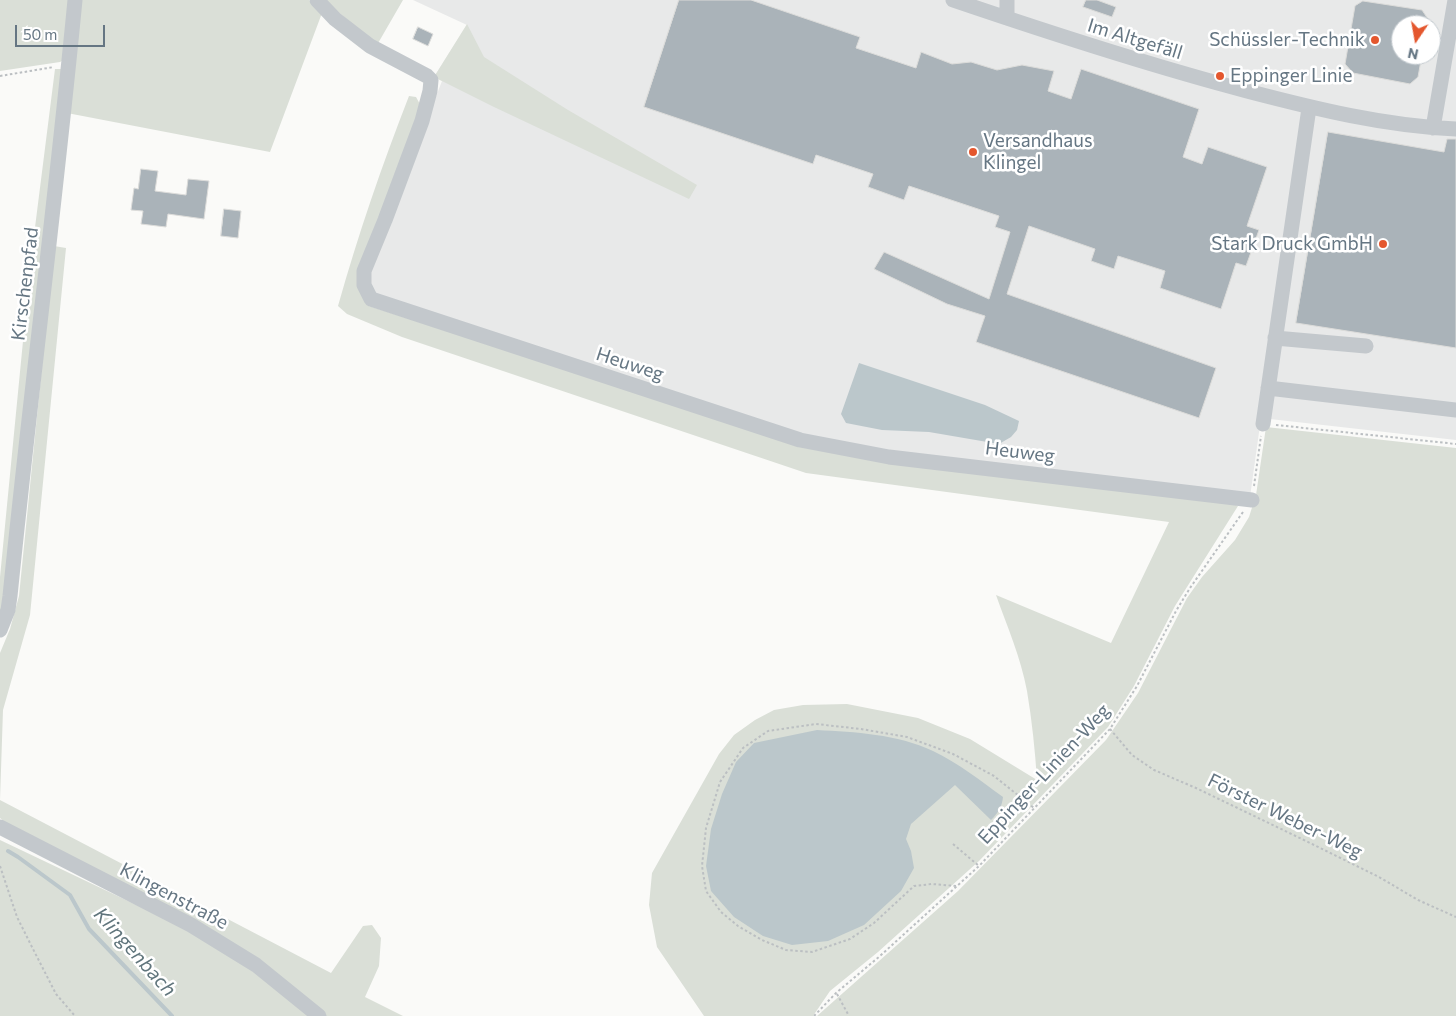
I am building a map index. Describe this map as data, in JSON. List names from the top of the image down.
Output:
{
  "streets": {
    "street": [
      "Im Altgefäll",
      "Kirschenpfad",
      "Heuweg",
      "Klingenstraße"
    ],
    "path": ["Eppinger-Linien-Weg", "Förster Weber-Weg"]
  },
  "crossings": [
    ["Heuweg", "Eppinger-Linien-Weg"],
    ["Eppinger-Linien-Weg", "Förster Weber-Weg"]
  ],
  "water": ["Klingenbach"],
  "places": [
    "Schüssler-Technik",
    "Eppinger Linie",
    "Versandhaus Klingel",
    "Stark Druck GmbH"
  ],
  "scale_bar": "50 m",
  "north": "bottom"
}
